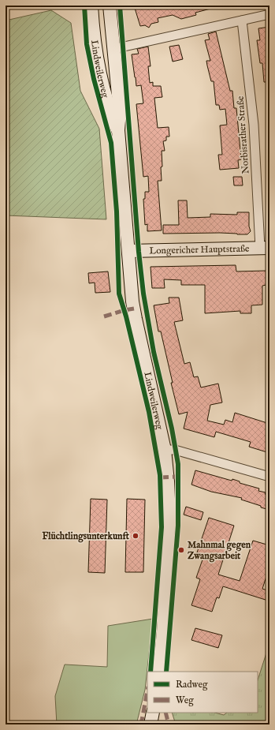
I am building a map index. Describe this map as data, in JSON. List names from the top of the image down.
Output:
{
  "streets": {
    "street": ["Lindweilerweg", "Norbisrather Straße", "Longericher Hauptstraße"]
  },
  "crossings": [
    ["Lindweilerweg", "Longericher Hauptstraße"],
    ["Norbisrather Straße", "Longericher Hauptstraße"]
  ],
  "places": ["Flüchtlingsunterkunft", "Mahnmal gegen Zwangsarbeit"],
  "legend": ["Radweg", "Weg"]
}
